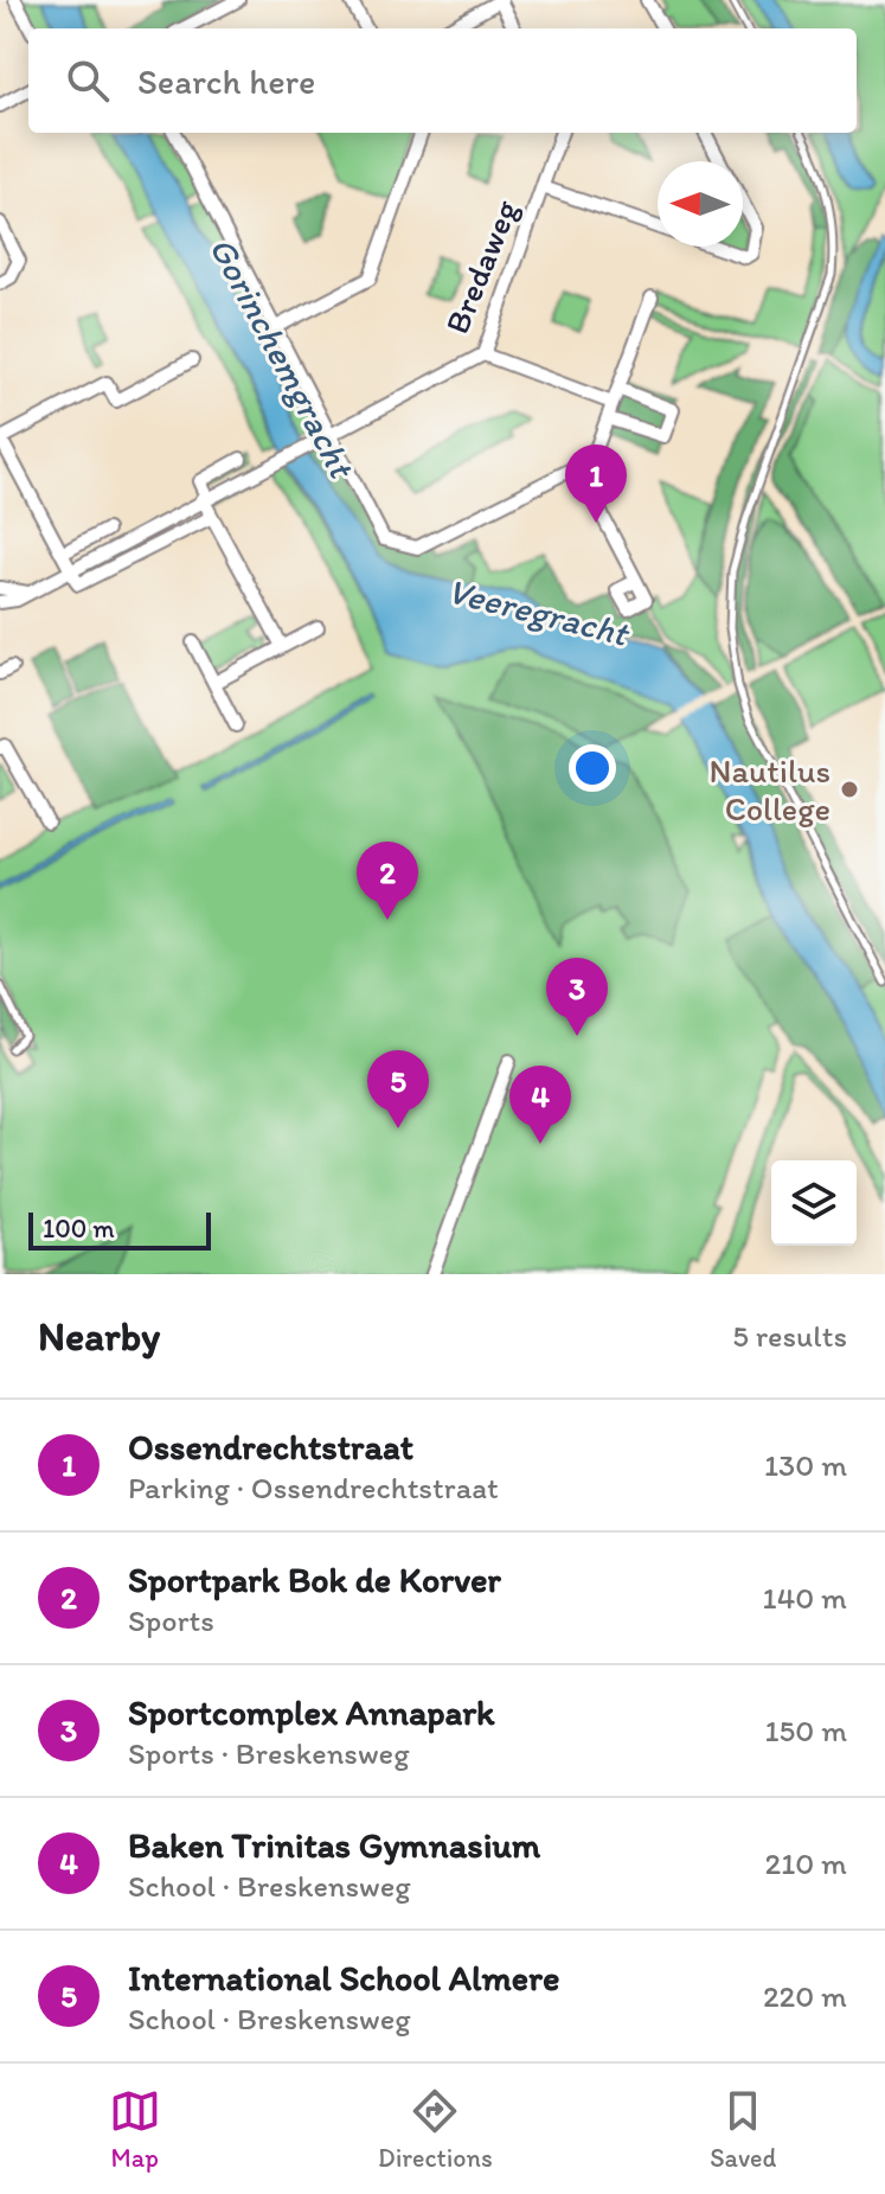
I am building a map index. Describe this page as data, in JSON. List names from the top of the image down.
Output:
{
  "streets": {
    "street": ["Bredaweg"]
  },
  "water": ["Gorinchemgracht", "Veeregracht"],
  "places": ["Nautilus College"],
  "scale_bar": "100 m",
  "north": "left",
  "page": {
    "search": "Search here",
    "pins": [
      "1",
      "2",
      "3",
      "5",
      "4"
    ],
    "scale": "100 m",
    "heading": ["Nearby", "5 results"],
    "list": [
      {
        "mark": "1",
        "name": "Ossendrechtstraat",
        "note": "Parking · Ossendrechtstraat",
        "value": "130 m"
      },
      {
        "mark": "2",
        "name": "Sportpark Bok de Korver",
        "note": "Sports",
        "value": "140 m"
      },
      {
        "mark": "3",
        "name": "Sportcomplex Annapark",
        "note": "Sports · Breskensweg",
        "value": "150 m"
      },
      {
        "mark": "4",
        "name": "Baken Trinitas Gymnasium",
        "note": "School · Breskensweg",
        "value": "210 m"
      },
      {
        "mark": "5",
        "name": "International School Almere",
        "note": "School · Breskensweg",
        "value": "220 m"
      }
    ],
    "nav": ["Map", "Directions", "Saved"]
  }
}
